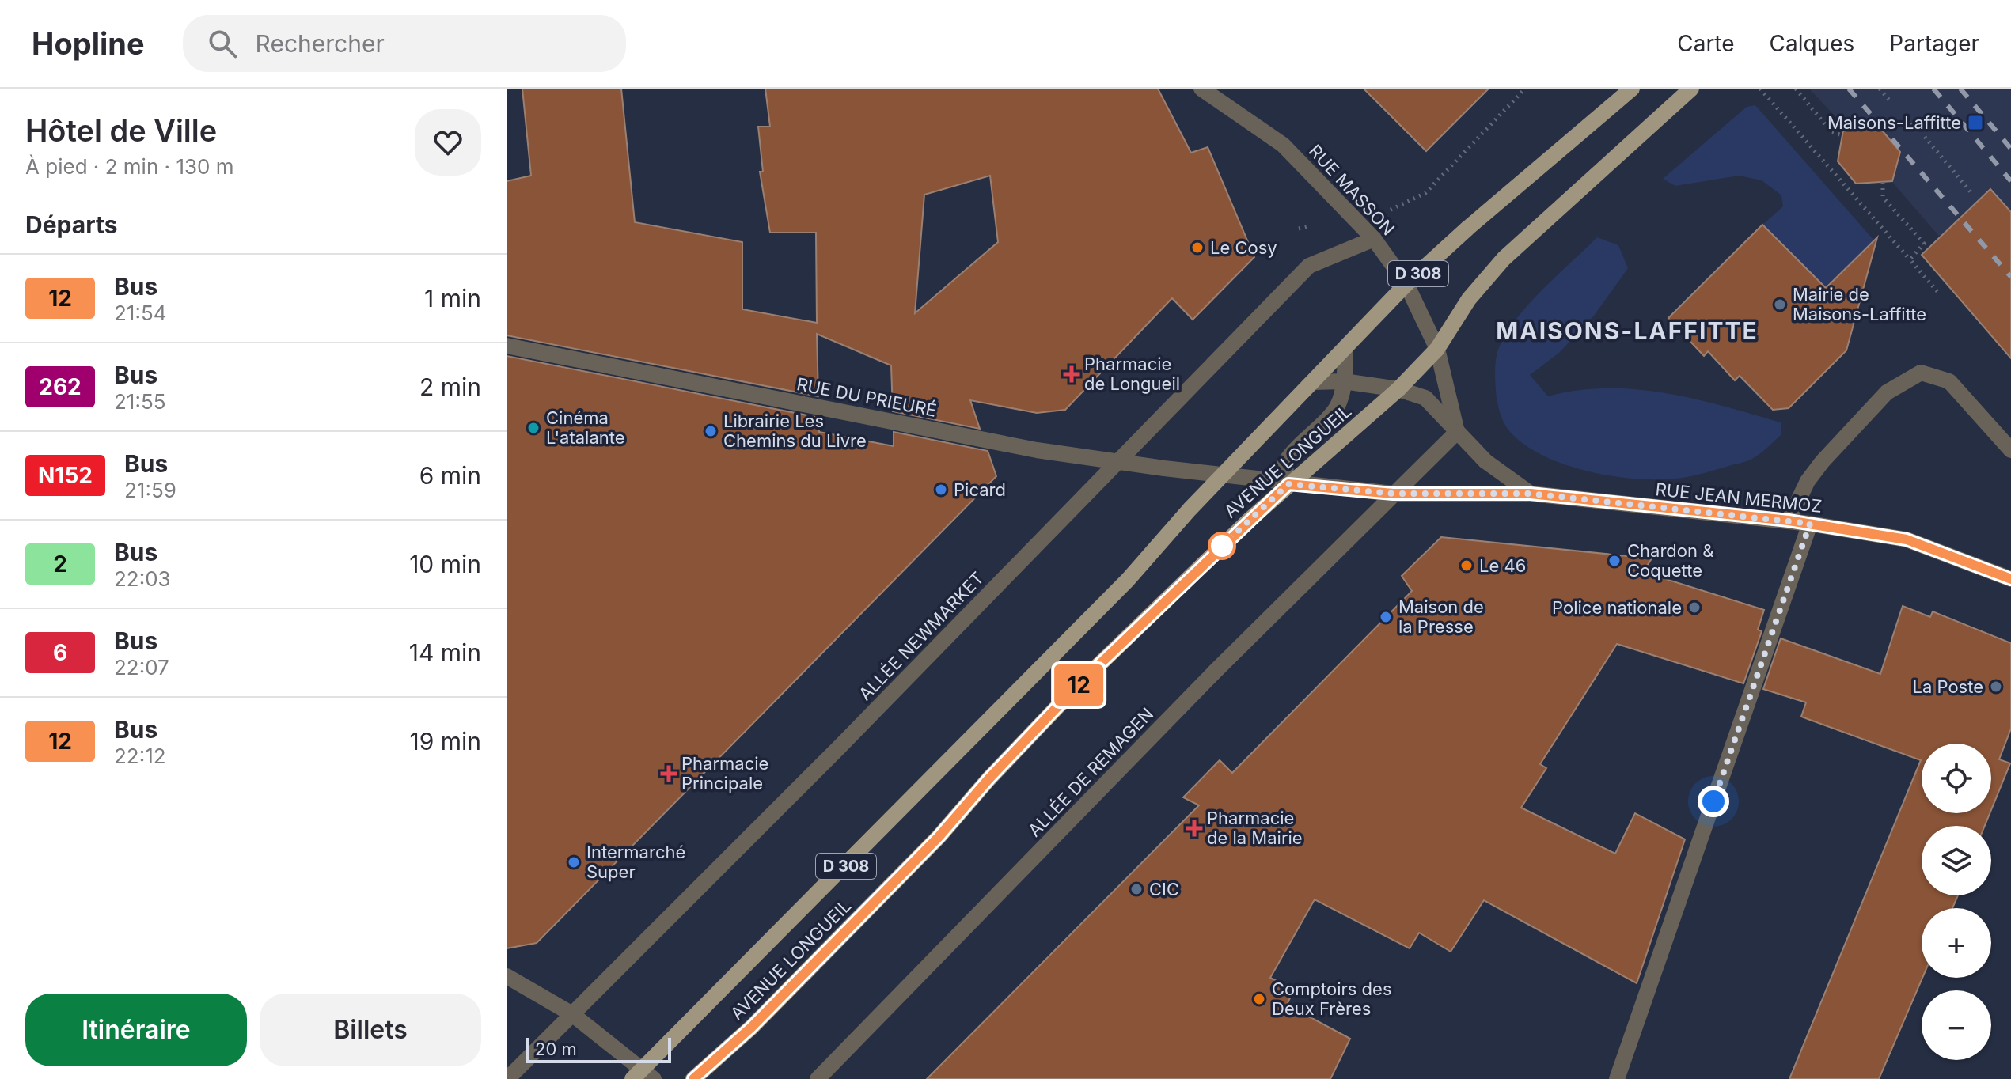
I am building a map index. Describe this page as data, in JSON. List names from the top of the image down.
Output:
{
  "streets": {
    "main road": ["D 308", "AVENUE LONGUEIL"],
    "street": [
      "RUE MASSON",
      "RUE DU PRIEURÉ",
      "RUE JEAN MERMOZ",
      "ALLÉE NEWMARKET",
      "ALLÉE DE REMAGEN"
    ]
  },
  "crossings": [
    ["RUE MASSON", "AVENUE LONGUEIL"],
    ["RUE MASSON", "RUE JEAN MERMOZ"],
    ["RUE MASSON", "ALLÉE NEWMARKET"],
    ["RUE MASSON", "ALLÉE DE REMAGEN"],
    ["RUE DU PRIEURÉ", "AVENUE LONGUEIL"],
    ["RUE DU PRIEURÉ", "RUE JEAN MERMOZ"],
    ["RUE DU PRIEURÉ", "ALLÉE NEWMARKET"],
    ["AVENUE LONGUEIL", "RUE JEAN MERMOZ"],
    ["RUE JEAN MERMOZ", "ALLÉE DE REMAGEN"]
  ],
  "districts": ["MAISONS-LAFFITTE"],
  "places": {
    "transit": ["Maisons-Laffitte"],
    "other": [
      "Le Cosy",
      "Mairie de Maisons-Laffitte",
      "Cinéma L'atalante",
      "Librairie Les Chemins du Livre",
      "Picard",
      "Chardon & Coquette",
      "Le 46",
      "Police nationale",
      "Maison de la Presse",
      "La Poste",
      "Intermarché Super",
      "CIC",
      "Comptoirs des Deux Frères"
    ],
    "health": ["Pharmacie de Longueil", "Pharmacie Principale", "Pharmacie de la Mairie"]
  },
  "lines": ["bus line 12"],
  "scale_bar": "20 m",
  "page": {
    "header": "Hopline",
    "search": "Rechercher",
    "nav": ["Carte", "Calques", "Partager"],
    "heading": [
      ["Hôtel de Ville", "À pied · 2 min · 130 m"],
      "Départs"
    ],
    "on_map": "12",
    "list": [
      {
        "mark": "12",
        "name": "Bus",
        "note": "21:54",
        "value": "1 min"
      },
      {
        "mark": "262",
        "name": "Bus",
        "note": "21:55",
        "value": "2 min"
      },
      {
        "mark": "N152",
        "name": "Bus",
        "note": "21:59",
        "value": "6 min"
      },
      {
        "mark": "2",
        "name": "Bus",
        "note": "22:03",
        "value": "10 min"
      },
      {
        "mark": "6",
        "name": "Bus",
        "note": "22:07",
        "value": "14 min"
      },
      {
        "mark": "12",
        "name": "Bus",
        "note": "22:12",
        "value": "19 min"
      }
    ],
    "map_buttons": ["+", "−"],
    "buttons": ["Itinéraire", "Billets"],
    "scale": "20 m"
  }
}
